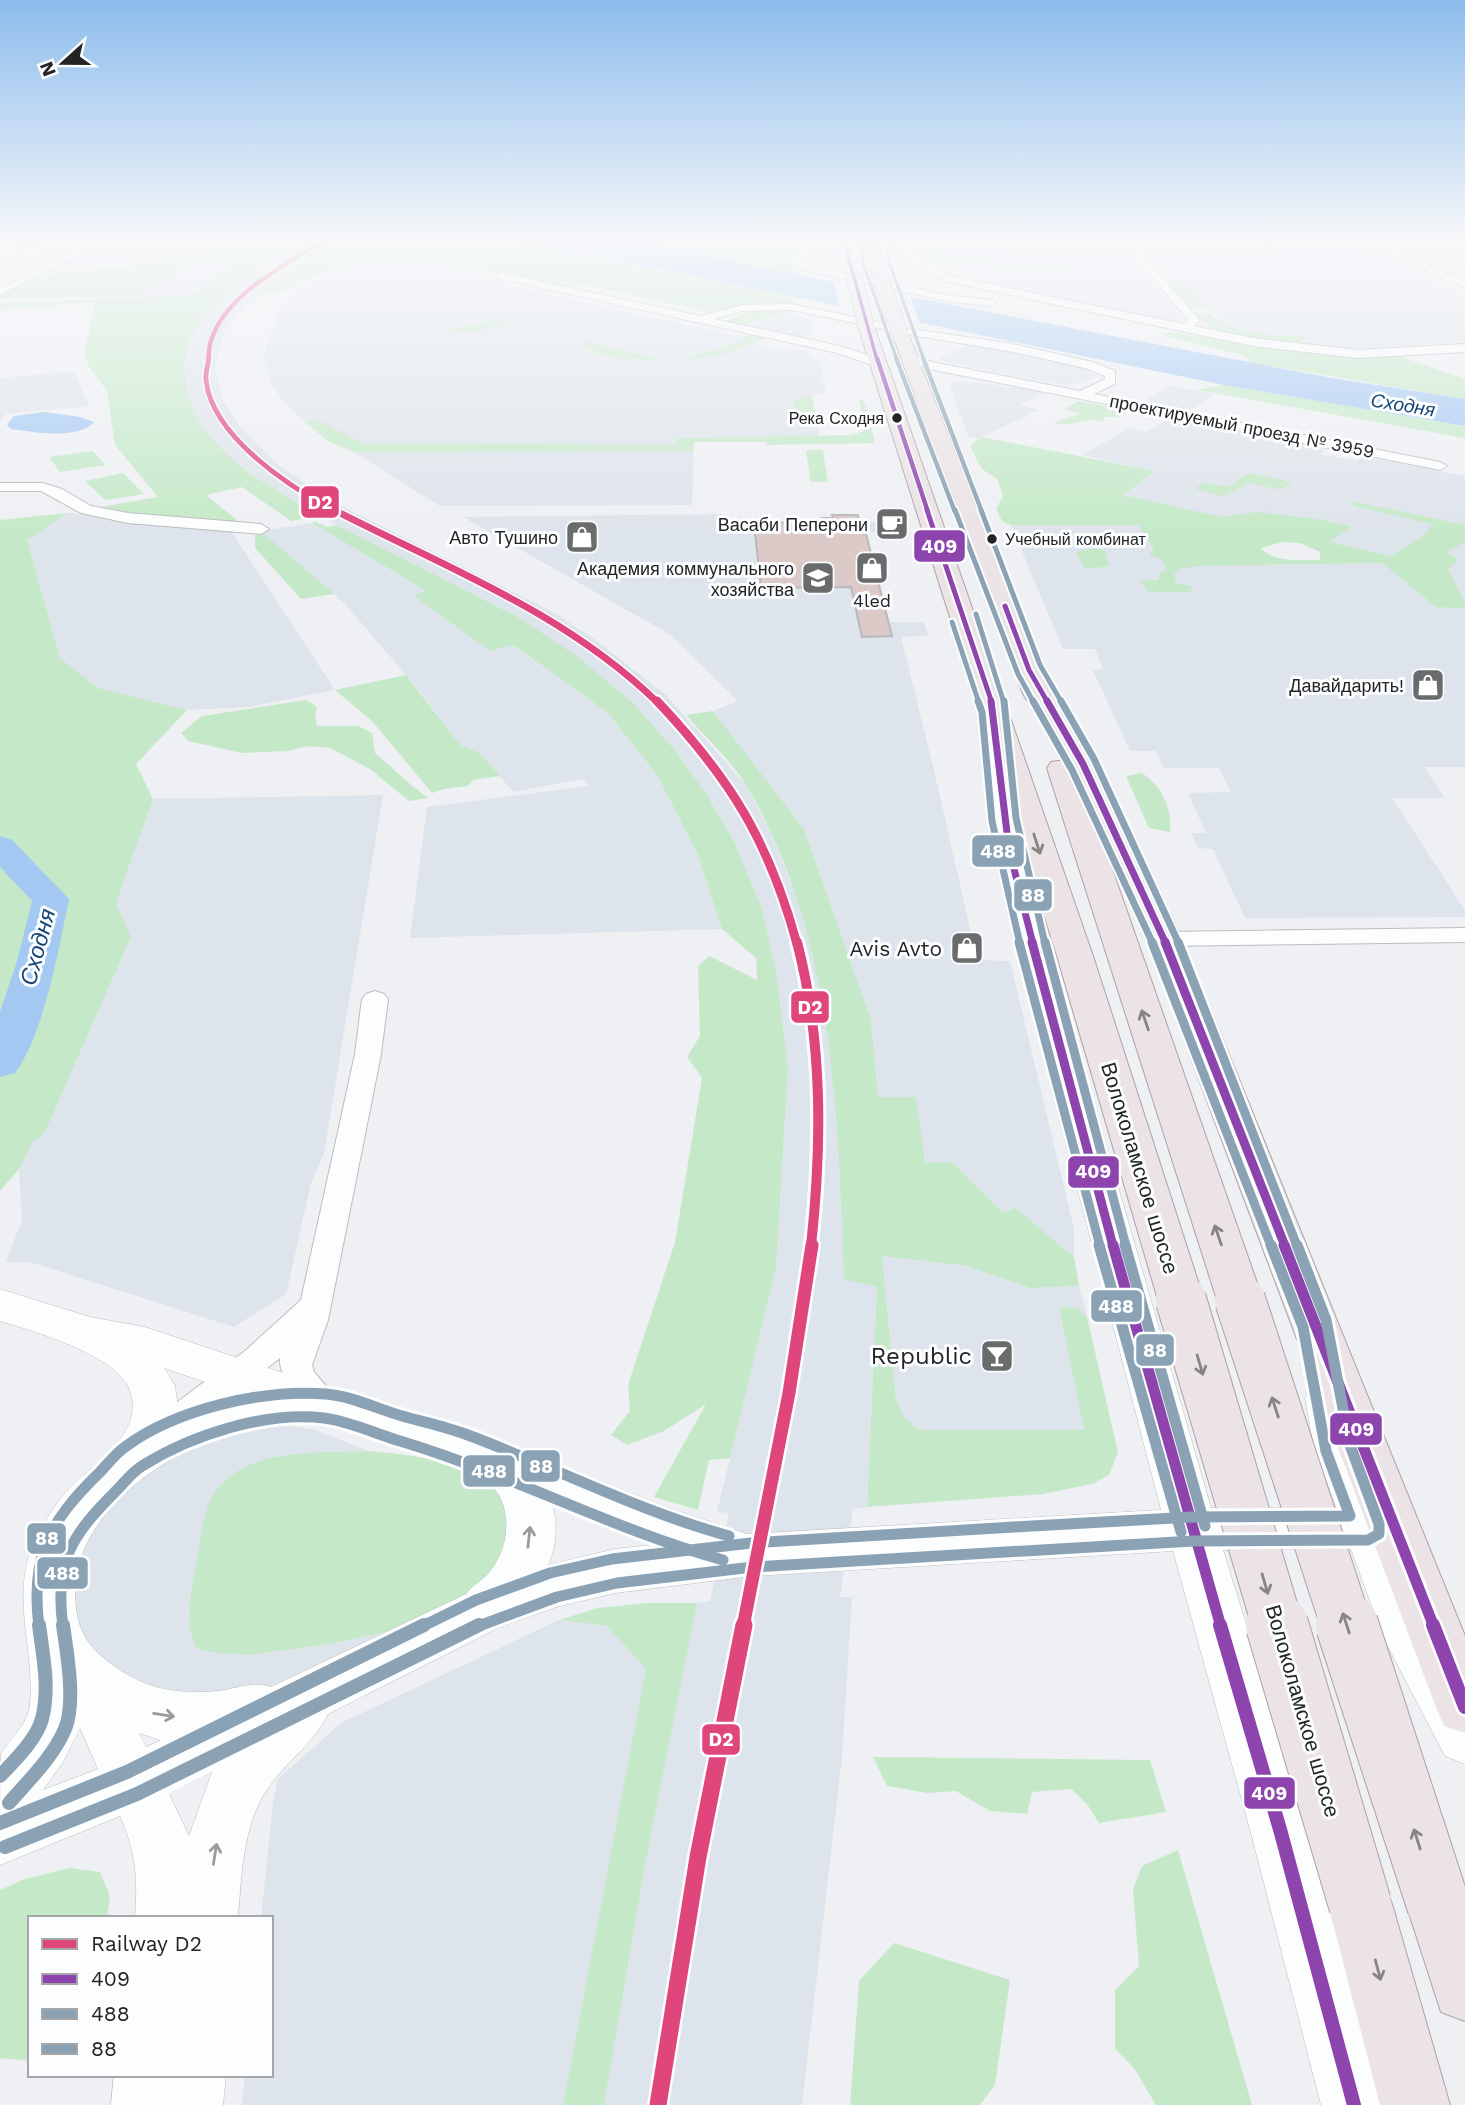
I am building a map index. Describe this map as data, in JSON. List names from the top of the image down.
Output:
{
  "streets": {
    "main road": ["Волоколамское шоссе"],
    "street": ["проектируемый проезд № 3959"]
  },
  "water": ["Сходня"],
  "places": {
    "other": ["Река Сходня", "Учебный комбинат"],
    "cafe": ["Васаби Пеперони"],
    "shop": [
      "Авто Тушино",
      "4led",
      "Давайдарить!",
      "Avis Avto"
    ],
    "school or university": ["Академия коммунального хозяйства"],
    "bar": ["Republic"]
  },
  "lines": [
    "rail line D2",
    "transit line 409",
    "transit line 488",
    "transit line 88"
  ],
  "legend": [
    "Railway D2",
    "409",
    "488",
    "88"
  ],
  "north": "left"
}
